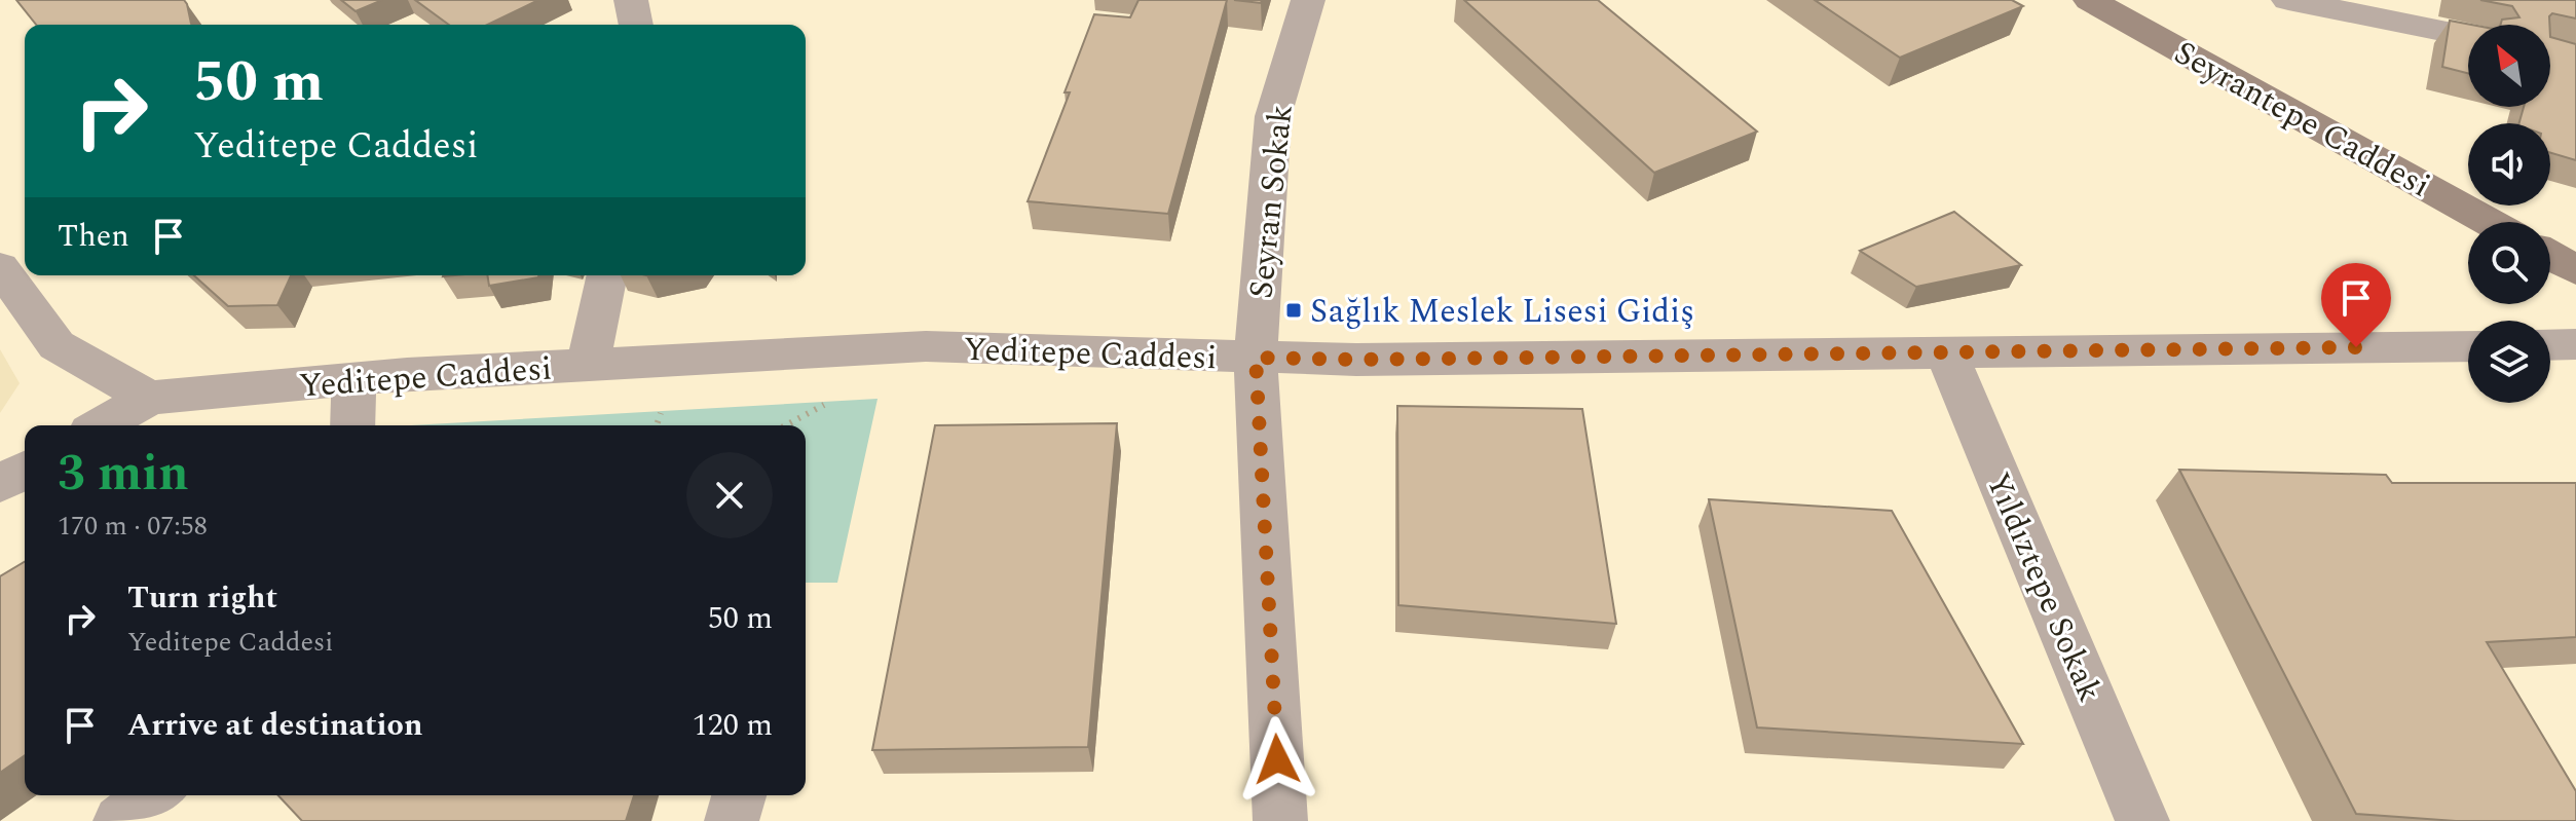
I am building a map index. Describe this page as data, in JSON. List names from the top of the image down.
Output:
{
  "streets": {
    "street": [
      "Seyrantepe Caddesi",
      "Seyran Sokak",
      "Yeditepe Caddesi",
      "Yıldıztepe Sokak"
    ]
  },
  "crossings": [
    ["Seyran Sokak", "Yeditepe Caddesi"],
    ["Yeditepe Caddesi", "Yıldıztepe Sokak"]
  ],
  "places": {
    "transit": ["Sağlık Meslek Lisesi Gidiş"]
  },
  "north": "top left",
  "page": {
    "turn": ["50 m", "Yeditepe Caddesi"],
    "then": "Then",
    "heading": ["3 min", "170 m · 07:58"],
    "list": [
      {
        "name": "Turn right",
        "note": "Yeditepe Caddesi",
        "value": "50 m"
      },
      {
        "name": "Arrive at destination",
        "value": "120 m"
      }
    ]
  }
}
